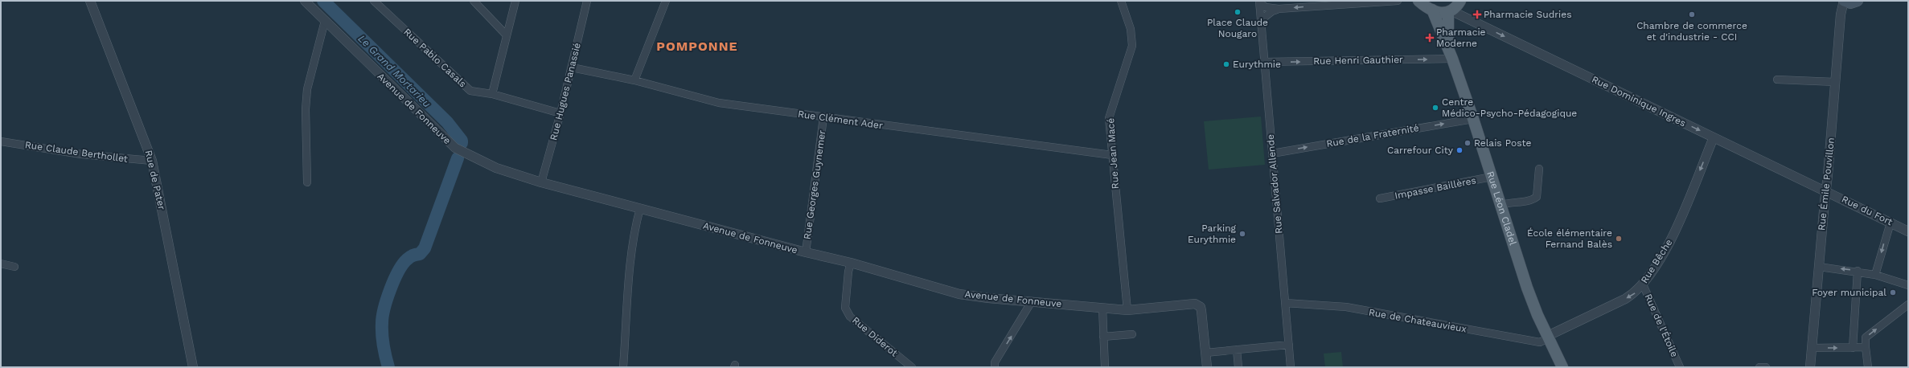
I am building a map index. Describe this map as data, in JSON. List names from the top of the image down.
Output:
{
  "streets": {
    "main road": ["Rue Léon Cladel"],
    "street": [
      "Rue Pablo Casals",
      "Rue Henri Gauthier",
      "Rue Hugues Panassié",
      "Rue Dominique Ingres",
      "Avenue de Fonneuve",
      "Rue Clément Ader",
      "Rue de la Fraternité",
      "Rue Claude Berthollet",
      "Rue Jean Macé",
      "Rue de Pater",
      "Rue Salvador Allende",
      "Rue Émile Pouvillon",
      "Rue Georges Guynemer",
      "Impasse Baillères",
      "Rue du Fort",
      "Rue Bêche",
      "Rue de Chateauvieux",
      "Rue de l'Étoile",
      "Rue Diderot"
    ]
  },
  "crossings": [
    ["Rue Pablo Casals", "Rue Hugues Panassié"],
    ["Rue Henri Gauthier", "Rue Salvador Allende"],
    ["Rue Henri Gauthier", "Rue Léon Cladel"],
    ["Rue Hugues Panassié", "Avenue de Fonneuve"],
    ["Rue Hugues Panassié", "Rue Clément Ader"],
    ["Rue Dominique Ingres", "Rue Émile Pouvillon"],
    ["Rue Dominique Ingres", "Rue Léon Cladel"],
    ["Rue Dominique Ingres", "Rue du Fort"],
    ["Rue Dominique Ingres", "Rue Bêche"],
    ["Avenue de Fonneuve", "Rue Jean Macé"],
    ["Avenue de Fonneuve", "Rue Georges Guynemer"],
    ["Avenue de Fonneuve", "Rue Diderot"],
    ["Rue Clément Ader", "Rue Jean Macé"],
    ["Rue Clément Ader", "Rue Georges Guynemer"],
    ["Rue de la Fraternité", "Rue Salvador Allende"],
    ["Rue de la Fraternité", "Rue Léon Cladel"],
    ["Rue Claude Berthollet", "Rue de Pater"],
    ["Rue Salvador Allende", "Rue de Chateauvieux"],
    ["Rue Émile Pouvillon", "Rue du Fort"],
    ["Impasse Baillères", "Rue Léon Cladel"],
    ["Rue Léon Cladel", "Rue Bêche"],
    ["Rue Léon Cladel", "Rue de Chateauvieux"],
    ["Rue Bêche", "Rue de Chateauvieux"],
    ["Rue Bêche", "Rue de l'Étoile"]
  ],
  "one_way": ["Rue Dominique Ingres", "Rue de la Fraternité", "Rue Bêche"],
  "districts": ["POMPONNE"],
  "water": ["Le Grand Mortarieu"],
  "places": {
    "other": [
      "Place Claude Nougaro",
      "Chambre de commerce et d'industrie - CCI",
      "Eurythmie",
      "Centre Médico-Psycho-Pédagogique",
      "Relais Poste",
      "Carrefour City",
      "Parking Eurythmie",
      "École élémentaire Fernand Balès",
      "Foyer municipal"
    ],
    "health": ["Pharmacie Sudries", "Pharmacie Moderne"]
  }
}
